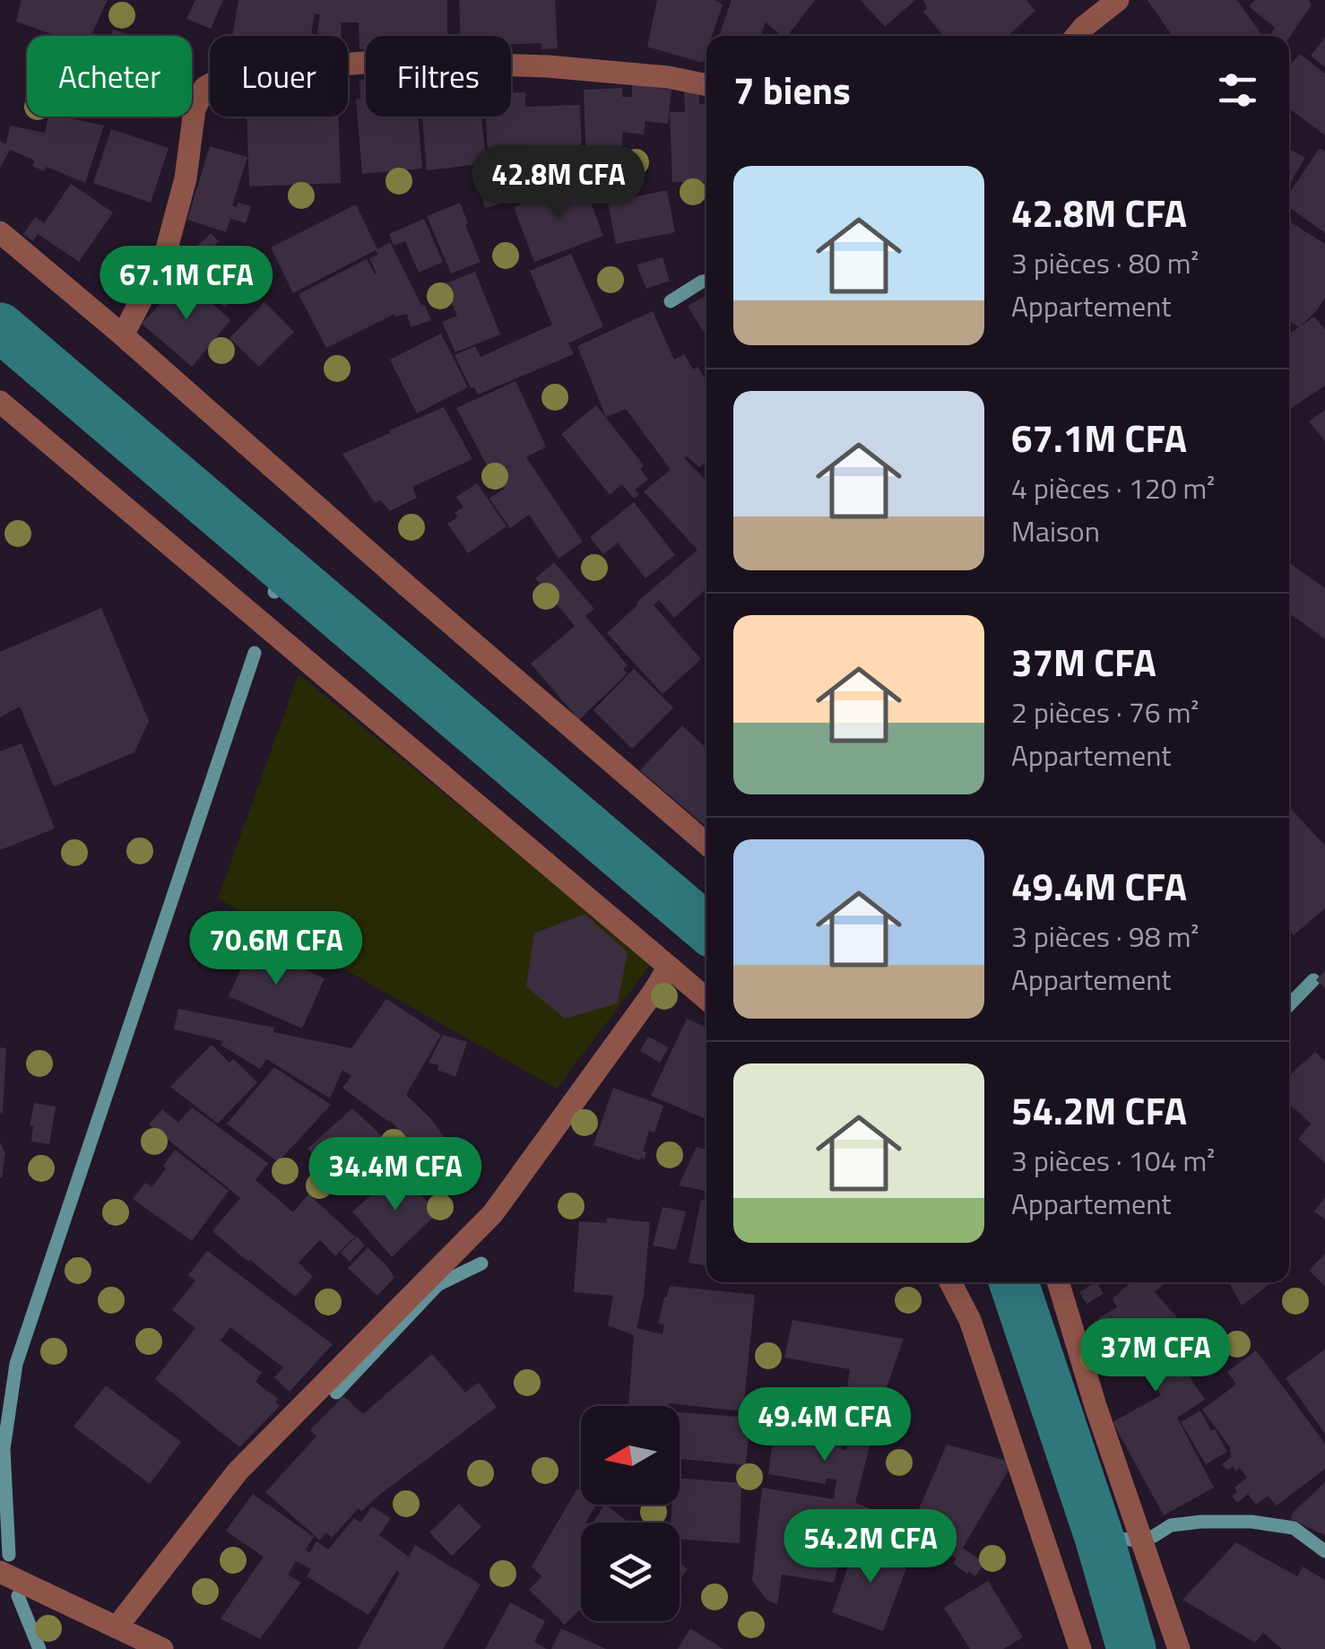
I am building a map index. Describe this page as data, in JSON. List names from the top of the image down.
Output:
{
  "north": "left",
  "page": {
    "chip": ["Acheter", "Louer", "Filtres"],
    "heading": "7 biens",
    "list": [
      {
        "name": "42.8M CFA",
        "note": "3 pièces · 80 m² · Appartement"
      },
      {
        "name": "67.1M CFA",
        "note": "4 pièces · 120 m² · Maison"
      },
      {
        "name": "37M CFA",
        "note": "2 pièces · 76 m² · Appartement"
      },
      {
        "name": "49.4M CFA",
        "note": "3 pièces · 98 m² · Appartement"
      },
      {
        "name": "54.2M CFA",
        "note": "3 pièces · 104 m² · Appartement"
      }
    ],
    "price": [
      "42.8M CFA",
      "67.1M CFA",
      "70.6M CFA",
      "34.4M CFA",
      "37M CFA",
      "49.4M CFA",
      "54.2M CFA"
    ]
  }
}
